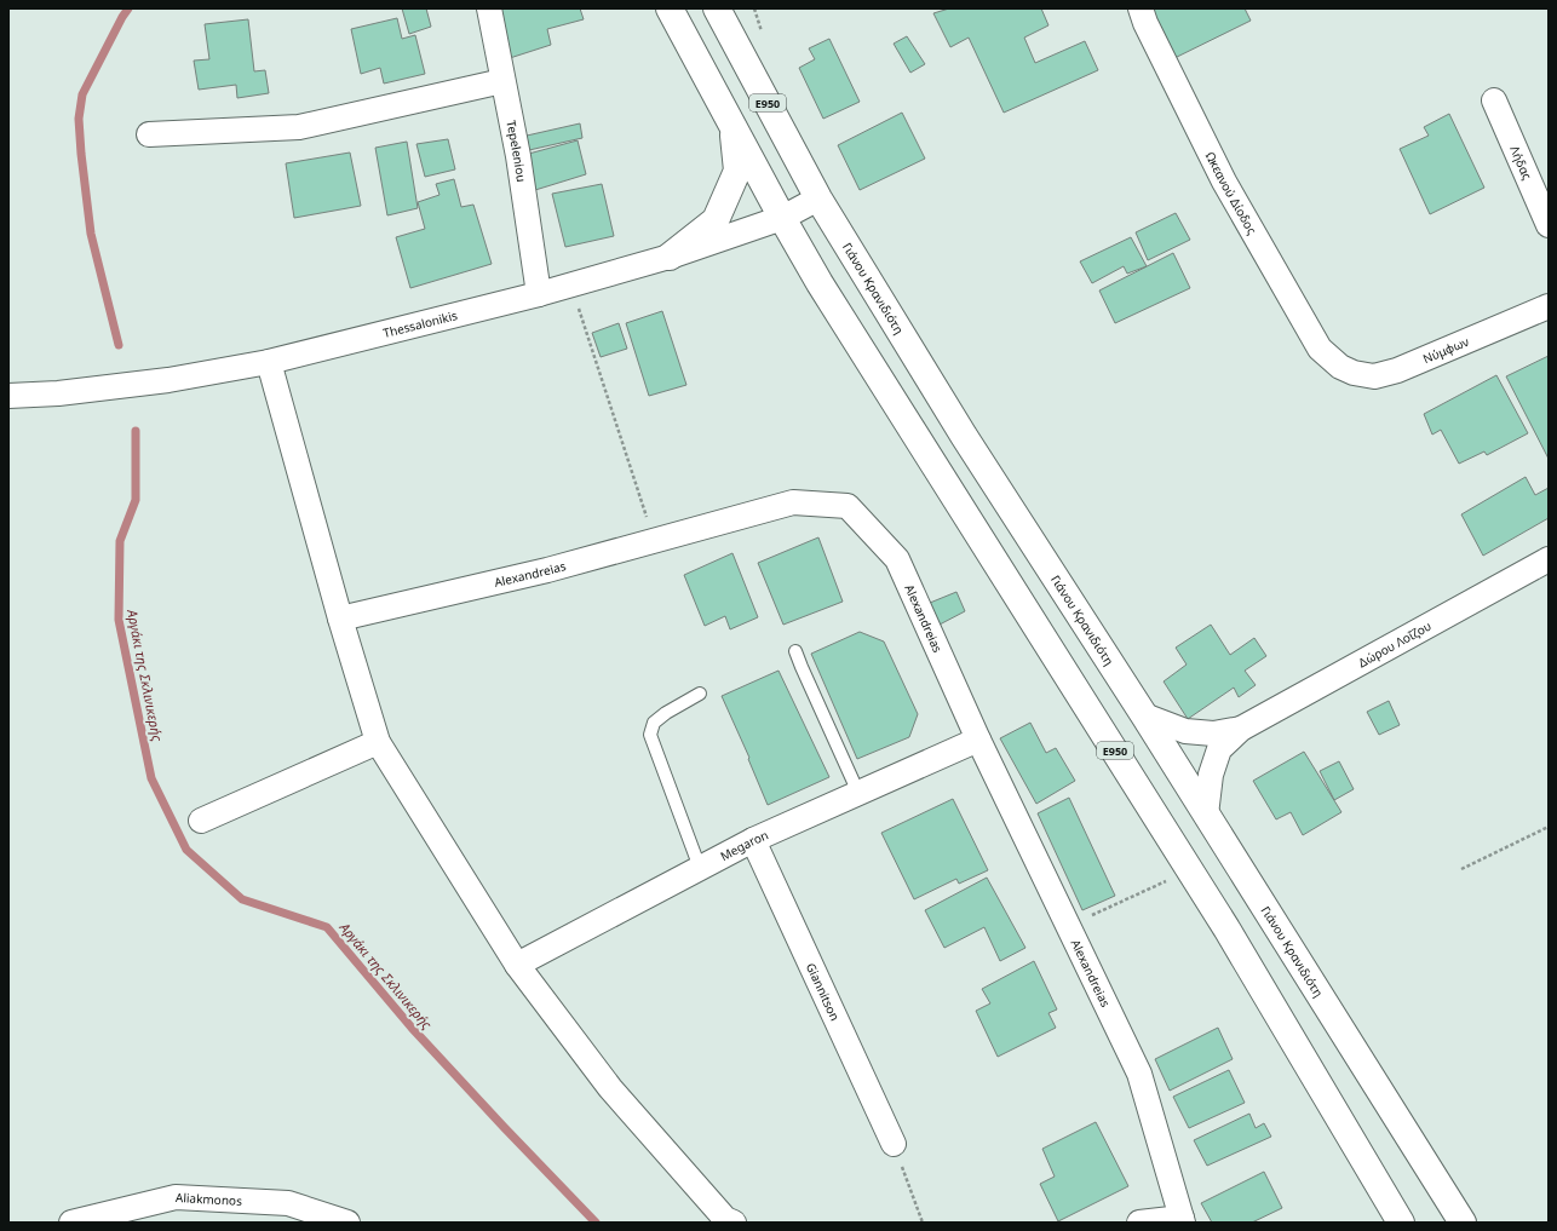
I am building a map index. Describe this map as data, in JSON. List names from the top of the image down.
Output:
{
  "streets": {
    "main road": ["E950", "Γιάνου Κρανιδιότη"],
    "street": [
      "Tepeleniou",
      "Λήδας",
      "Ωκεανού Δίοδος",
      "Thessalonikis",
      "Νύμφων",
      "Alexandreias",
      "Δώρου Λοΐζου",
      "Megaron",
      "Giannitson",
      "Aliakmonos"
    ]
  },
  "crossings": [
    ["E950", "Thessalonikis"],
    ["Tepeleniou", "Thessalonikis"],
    ["Ωκεανού Δίοδος", "Νύμφων"],
    ["Γιάνου Κρανιδιότη", "Thessalonikis"],
    ["Γιάνου Κρανιδιότη", "Δώρου Λοΐζου"],
    ["Alexandreias", "Megaron"],
    ["Megaron", "Giannitson"]
  ],
  "water": ["Αργάκι της Σκλινικερής"]
}
